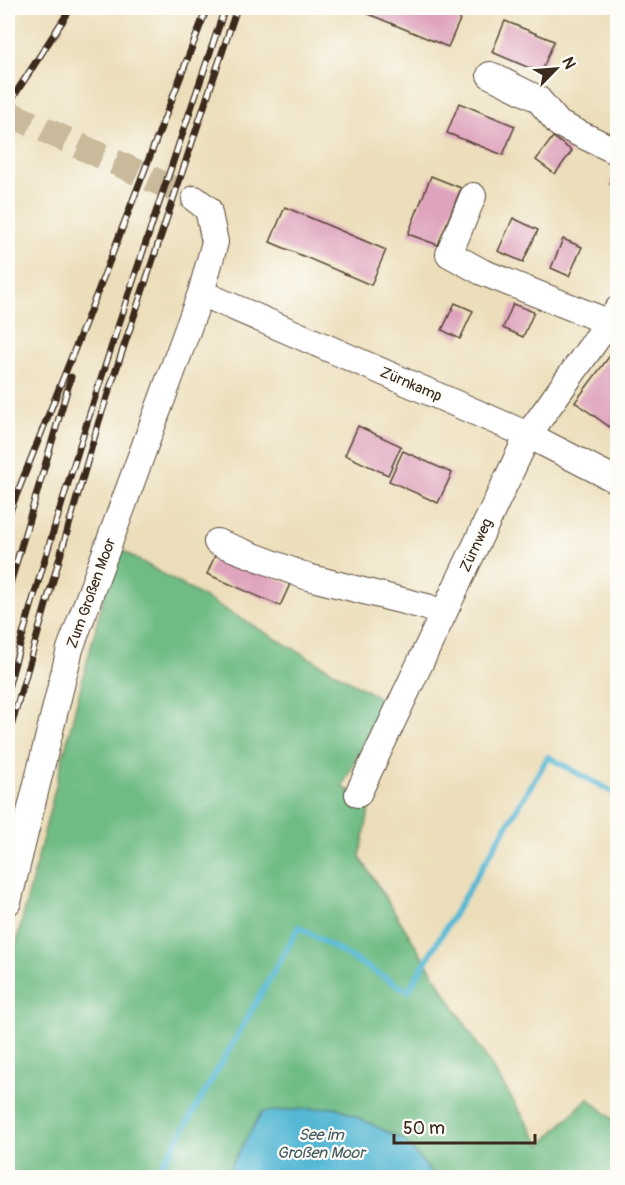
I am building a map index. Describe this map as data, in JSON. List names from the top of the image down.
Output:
{
  "streets": {
    "street": ["Zürnkamp", "Zürnweg", "Zum Großen Moor"]
  },
  "crossings": [
    ["Zürnkamp", "Zürnweg"],
    ["Zürnkamp", "Zum Großen Moor"]
  ],
  "water": ["See im Großen Moor"],
  "scale_bar": "50 m",
  "north": "top right"
}
